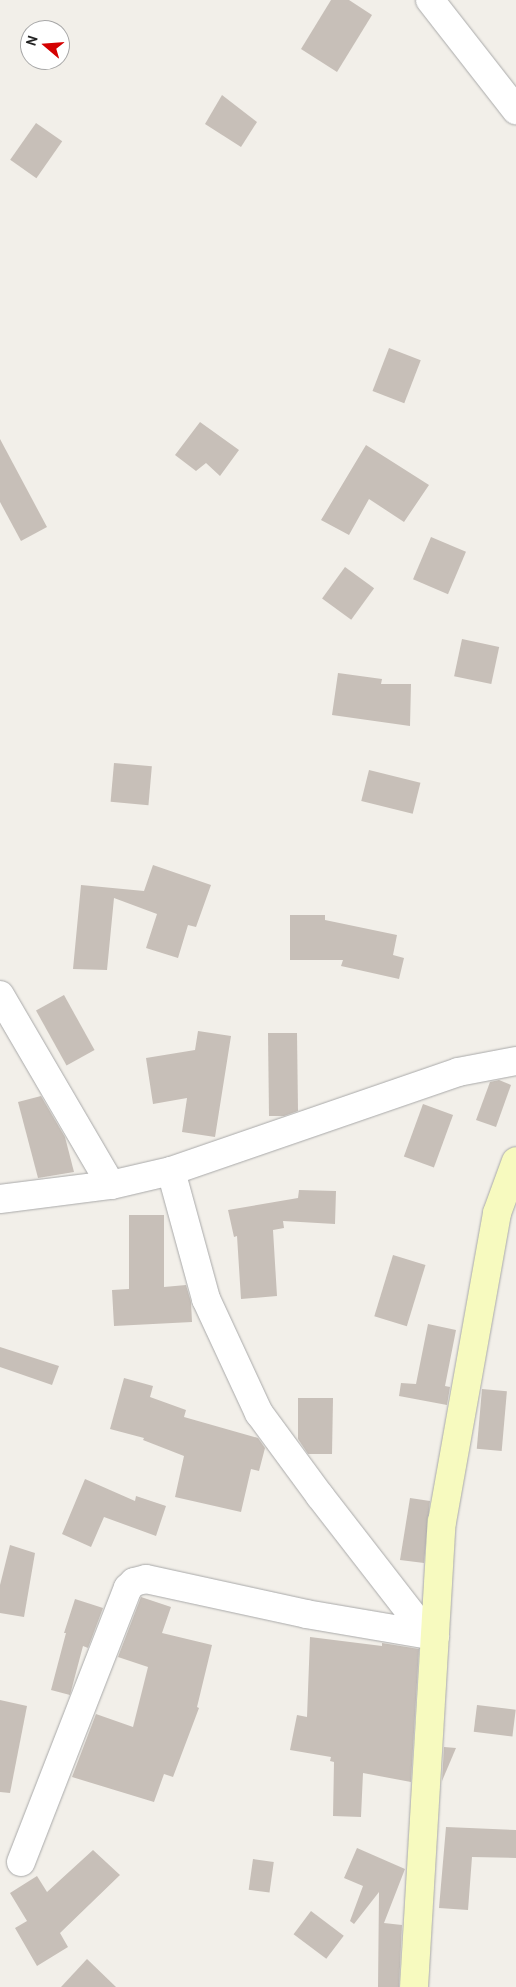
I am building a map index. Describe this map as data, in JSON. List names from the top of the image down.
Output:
{
  "north": "left"
}
